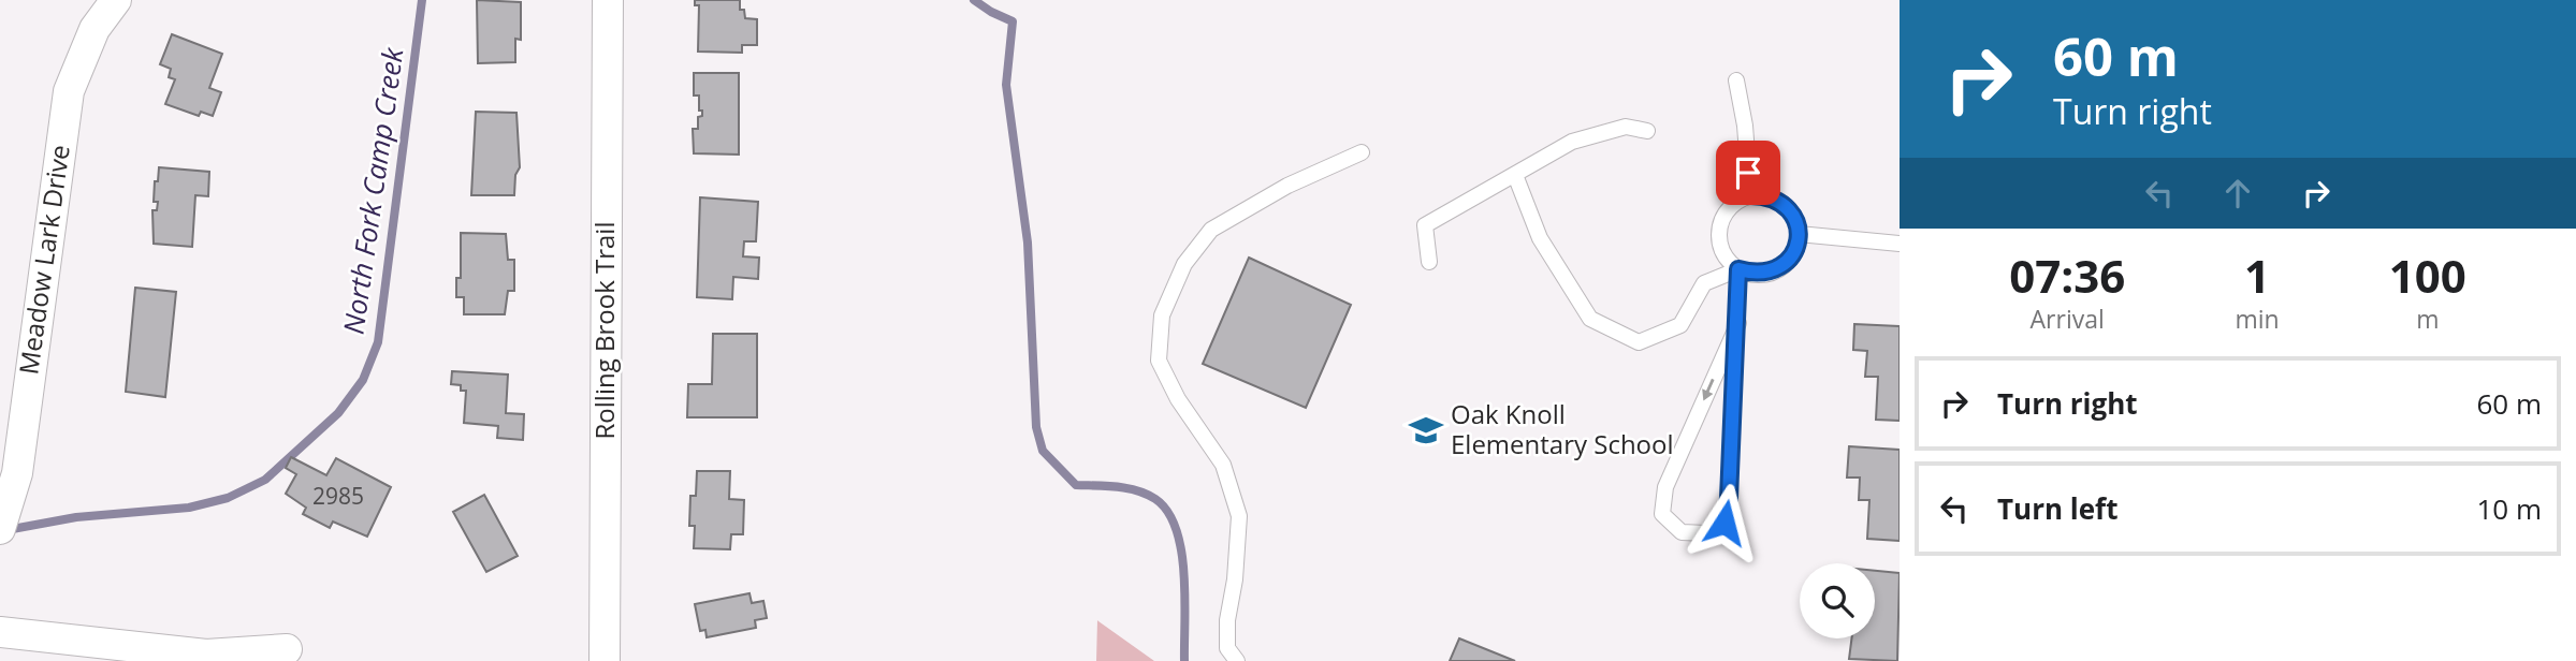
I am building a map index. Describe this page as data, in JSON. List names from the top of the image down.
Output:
{
  "streets": {
    "street": ["Meadow Lark Drive", "Rolling Brook Trail"]
  },
  "water": ["North Fork Camp Creek"],
  "places": {
    "school or university": ["Oak Knoll Elementary School"]
  },
  "house_numbers": ["2985"],
  "page": {
    "turn": ["60 m", "Turn right"],
    "eta": [
      "07:36",
      "Arrival",
      "1",
      "min",
      "100",
      "m"
    ],
    "list": [
      {
        "name": "Turn right",
        "value": "60 m"
      },
      {
        "name": "Turn left",
        "value": "10 m"
      }
    ]
  }
}
